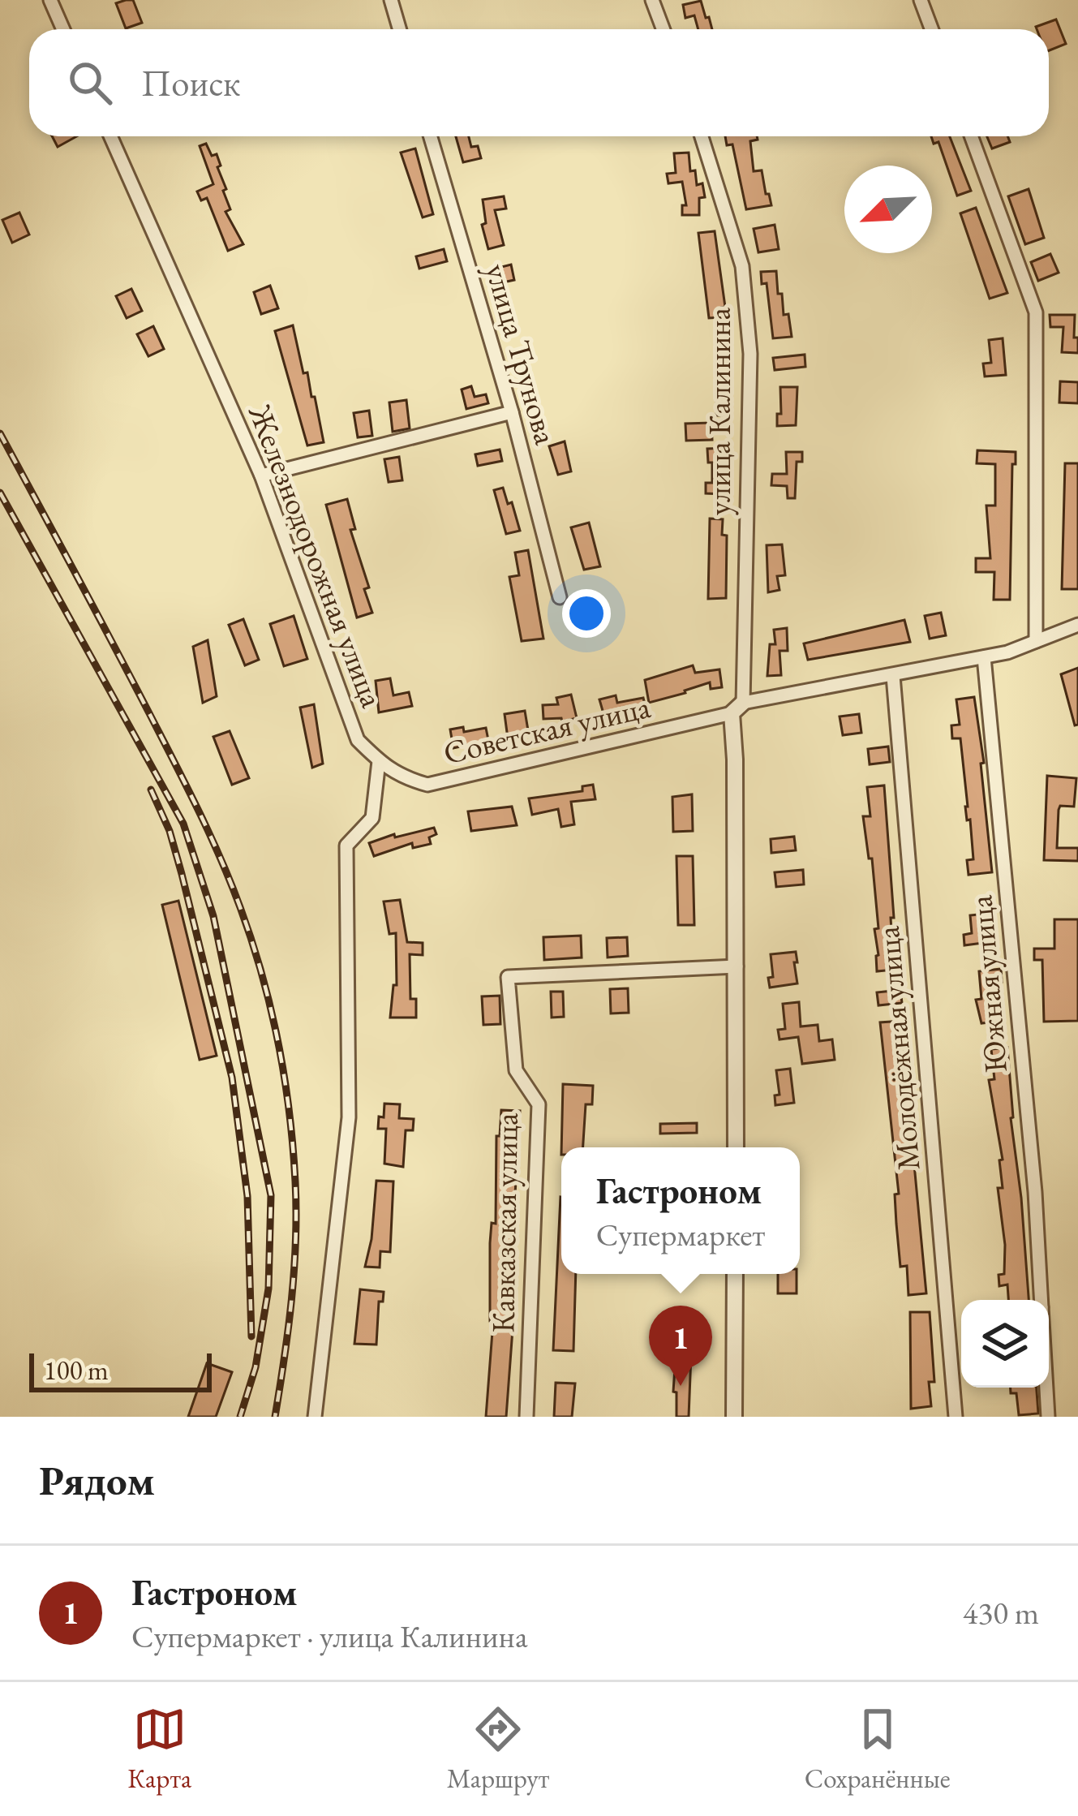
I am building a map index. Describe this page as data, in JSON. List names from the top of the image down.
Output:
{
  "streets": {
    "street": [
      "улица Трунова",
      "улица Калинина",
      "Железнодорожная улица",
      "Советская улица",
      "Южная улица",
      "Молодёжная улица",
      "Кавказская улица"
    ]
  },
  "crossings": [
    ["улица Калинина", "Советская улица"],
    ["улица Калинина", "Кавказская улица"],
    ["Железнодорожная улица", "Советская улица"],
    ["Советская улица", "Южная улица"],
    ["Советская улица", "Молодёжная улица"]
  ],
  "scale_bar": "100 m",
  "north": "bottom left",
  "page": {
    "search": "Поиск",
    "popup": ["Гастроном", "Супермаркет"],
    "pins": "1",
    "scale": "100 m",
    "heading": "Рядом",
    "list": [
      {
        "mark": "1",
        "name": "Гастроном",
        "note": "Супермаркет · улица Калинина",
        "value": "430 m"
      }
    ],
    "nav": ["Карта", "Маршрут", "Сохранённые"]
  }
}
